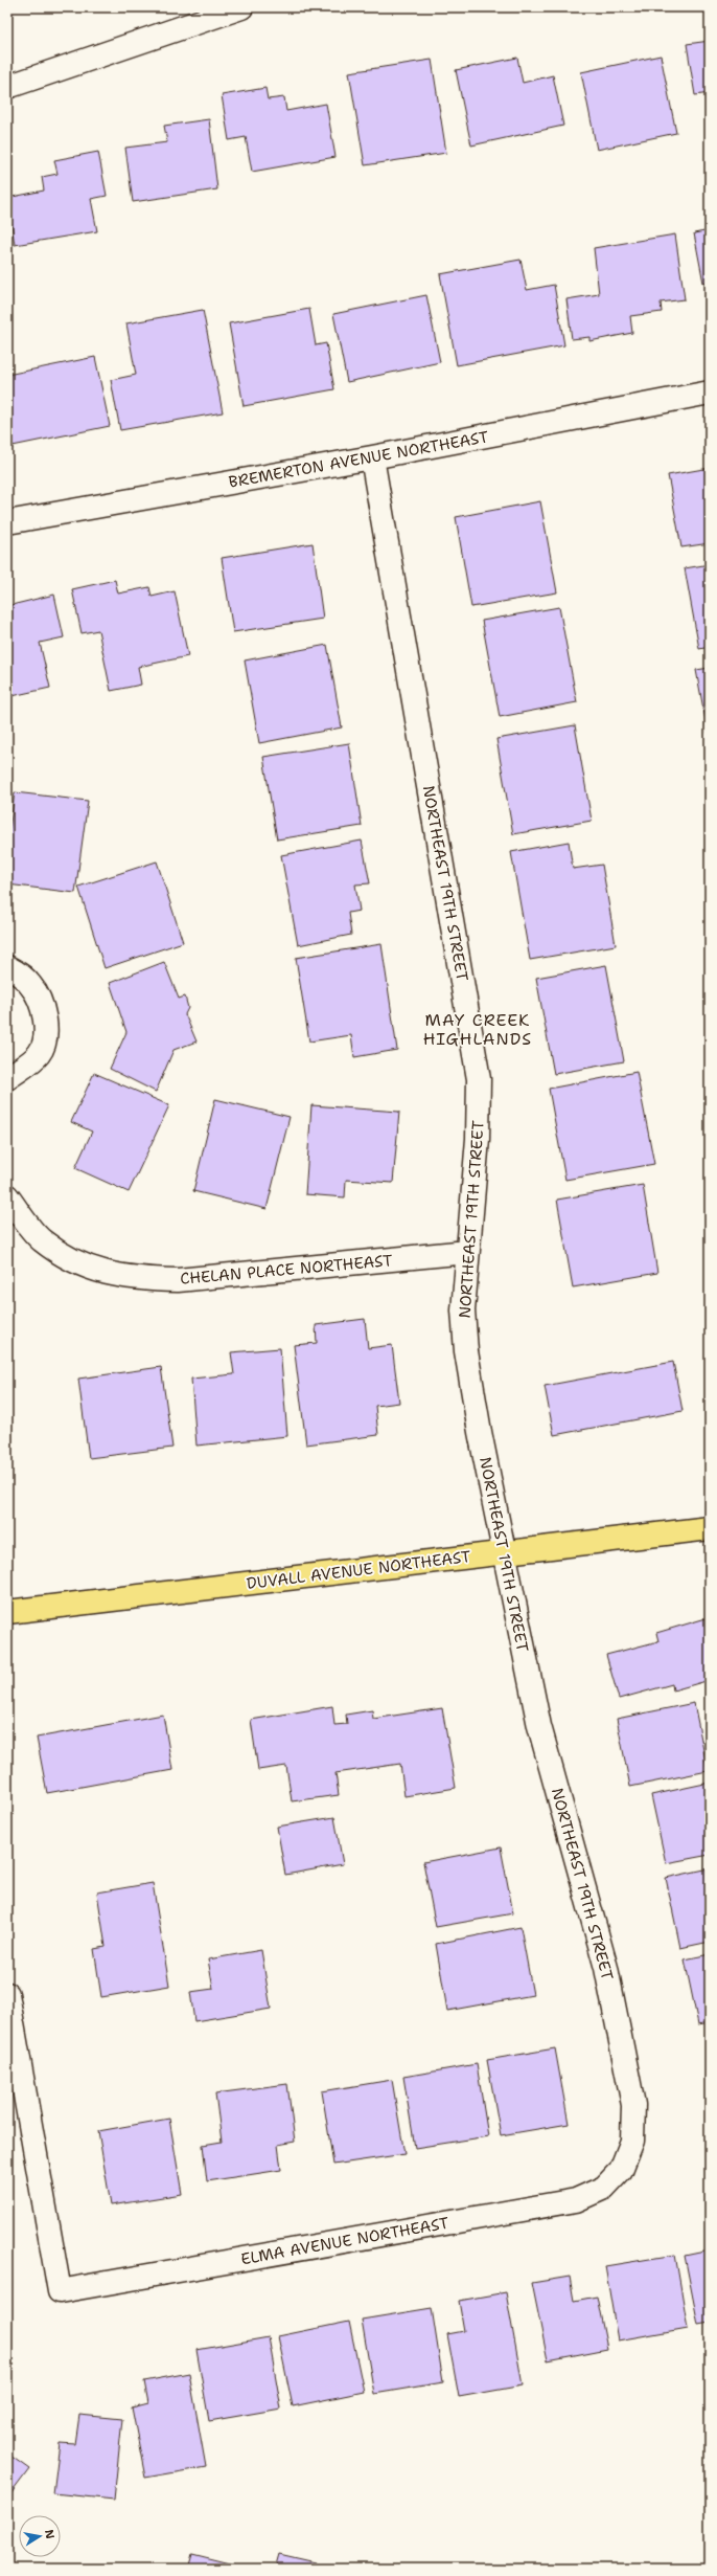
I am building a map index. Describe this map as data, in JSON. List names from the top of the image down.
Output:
{
  "streets": {
    "main road": ["DUVALL AVENUE NORTHEAST"],
    "street": [
      "BREMERTON AVENUE NORTHEAST",
      "NORTHEAST 19TH STREET",
      "CHELAN PLACE NORTHEAST",
      "ELMA AVENUE NORTHEAST"
    ]
  },
  "crossings": [
    ["BREMERTON AVENUE NORTHEAST", "NORTHEAST 19TH STREET"],
    ["NORTHEAST 19TH STREET", "CHELAN PLACE NORTHEAST"],
    ["NORTHEAST 19TH STREET", "DUVALL AVENUE NORTHEAST"],
    ["NORTHEAST 19TH STREET", "ELMA AVENUE NORTHEAST"]
  ],
  "districts": ["MAY CREEK HIGHLANDS"],
  "north": "right"
}
